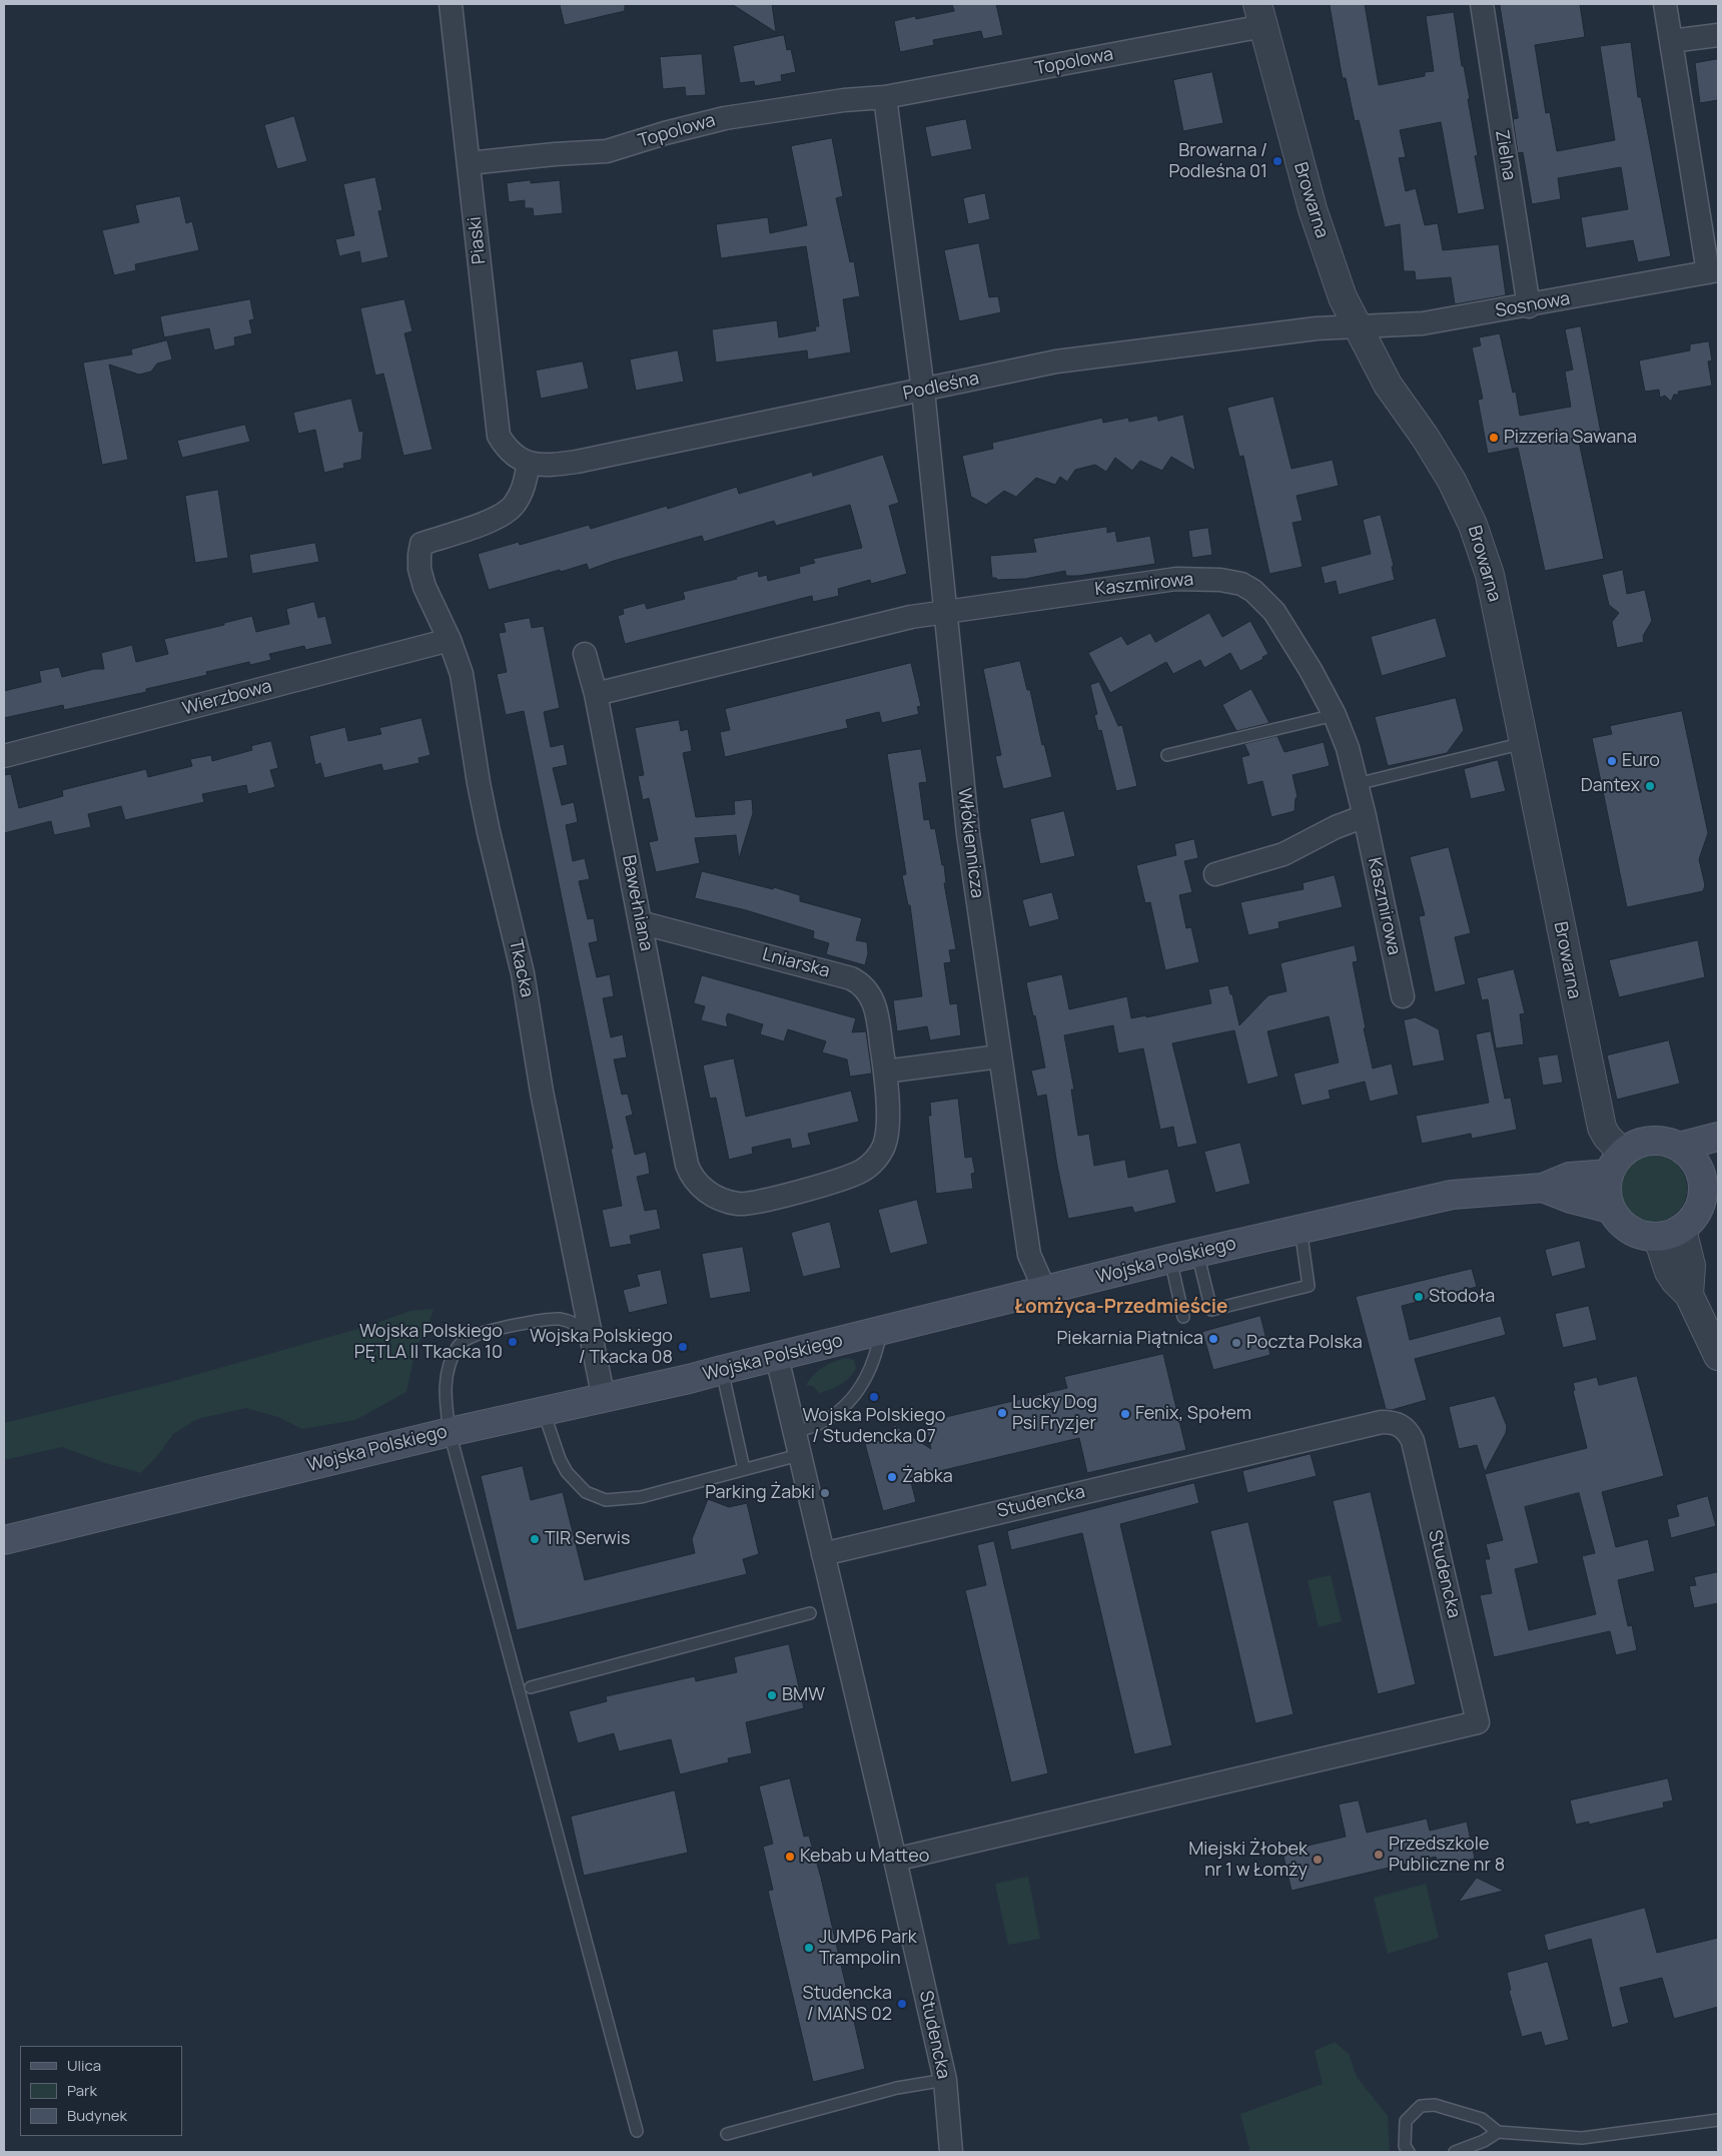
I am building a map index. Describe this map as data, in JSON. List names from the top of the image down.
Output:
{
  "streets": {
    "main road": ["Wojska Polskiego"],
    "street": [
      "Topolowa",
      "Zielna",
      "Browarna",
      "Piaski",
      "Sosnowa",
      "Podleśna",
      "Kaszmirowa",
      "Wierzbowa",
      "Włókiennicza",
      "Bawełniana",
      "Lniarska",
      "Tkacka",
      "Studencka"
    ]
  },
  "crossings": [
    ["Topolowa", "Browarna"],
    ["Topolowa", "Piaski"],
    ["Zielna", "Sosnowa"],
    ["Browarna", "Sosnowa"],
    ["Browarna", "Podleśna"],
    ["Browarna", "Wojska Polskiego"],
    ["Piaski", "Podleśna"],
    ["Piaski", "Tkacka"],
    ["Sosnowa", "Podleśna"],
    ["Podleśna", "Włókiennicza"],
    ["Podleśna", "Tkacka"],
    ["Kaszmirowa", "Włókiennicza"],
    ["Wierzbowa", "Tkacka"],
    ["Włókiennicza", "Wojska Polskiego"],
    ["Bawełniana", "Lniarska"],
    ["Tkacka", "Wojska Polskiego"],
    ["Wojska Polskiego", "Studencka"]
  ],
  "districts": ["Łomżyca-Przedmieście"],
  "places": [
    "Browarna / Podleśna 01",
    "Pizzeria Sawana",
    "Euro",
    "Dantex",
    "Stodoła",
    "Piekarnia Piątnica",
    "Wojska Polskiego PĘTLA II Tkacka 10",
    "Poczta Polska",
    "Wojska Polskiego / Tkacka 08",
    "Wojska Polskiego / Studencka 07",
    "Lucky Dog Psi Fryzjer",
    "Fenix, Społem",
    "Żabka",
    "Parking Żabki",
    "TIR Serwis",
    "BMW",
    "Przedszkole Publiczne nr 8",
    "Kebab u Matteo",
    "Miejski Żłobek nr 1 w Łomży",
    "JUMP6 Park Trampolin",
    "Studencka / MANS 02"
  ],
  "legend": ["Ulica", "Park", "Budynek"]
}
